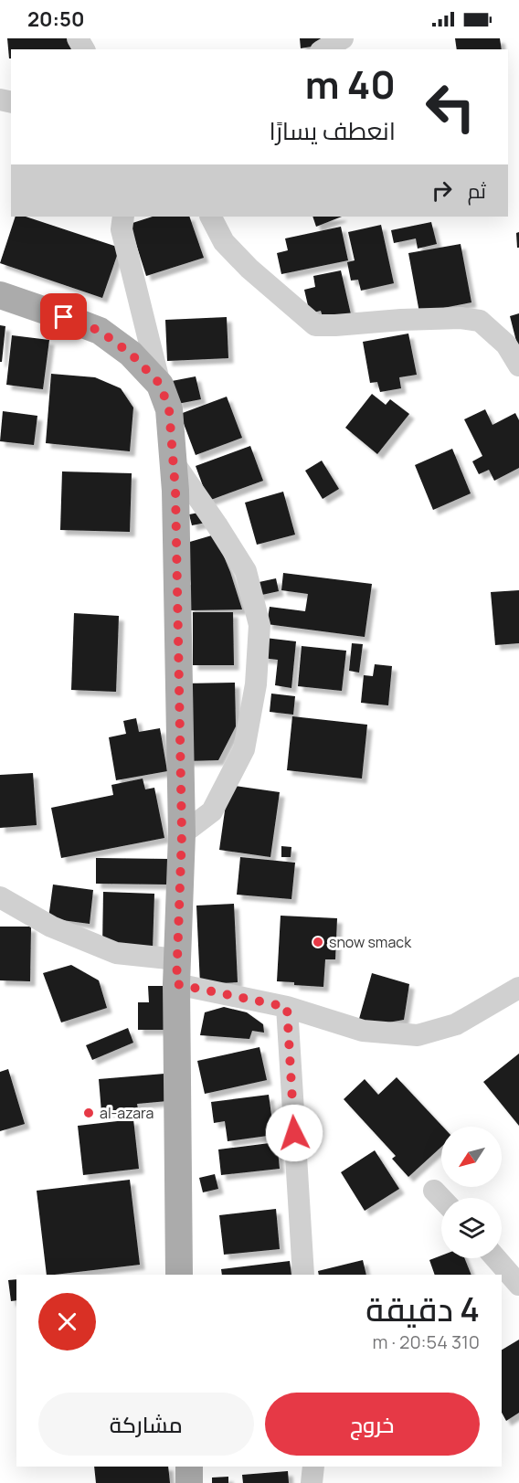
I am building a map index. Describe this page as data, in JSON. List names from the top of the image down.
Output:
{
  "places": ["snow smack", "al-azara"],
  "north": "bottom left",
  "page": {
    "status": "20:50",
    "turn": ["40 m", "انعطف يسارًا"],
    "then": "ثم",
    "heading": ["4 دقيقة", "310 m · 20:54"],
    "buttons": ["خروج", "مشاركة"]
  }
}
